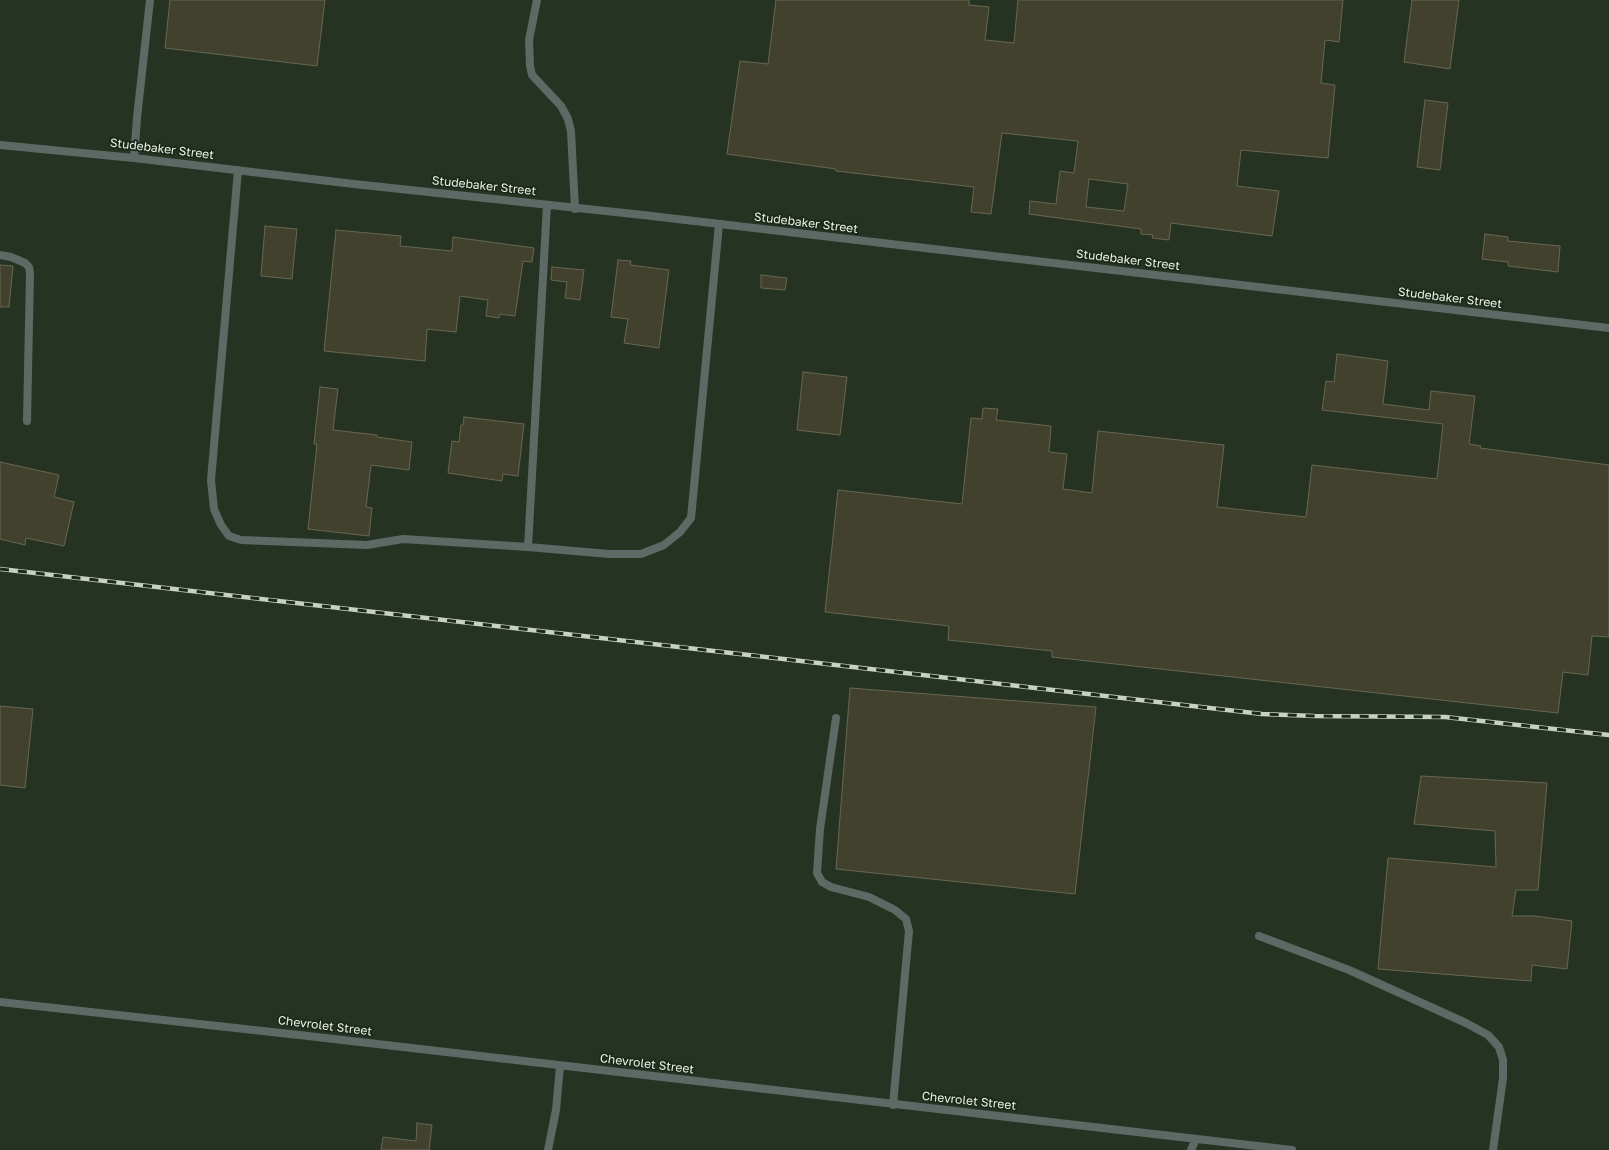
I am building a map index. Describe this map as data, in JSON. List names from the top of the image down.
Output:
{
  "streets": {
    "lane": ["Studebaker Street", "Chevrolet Street"]
  }
}
